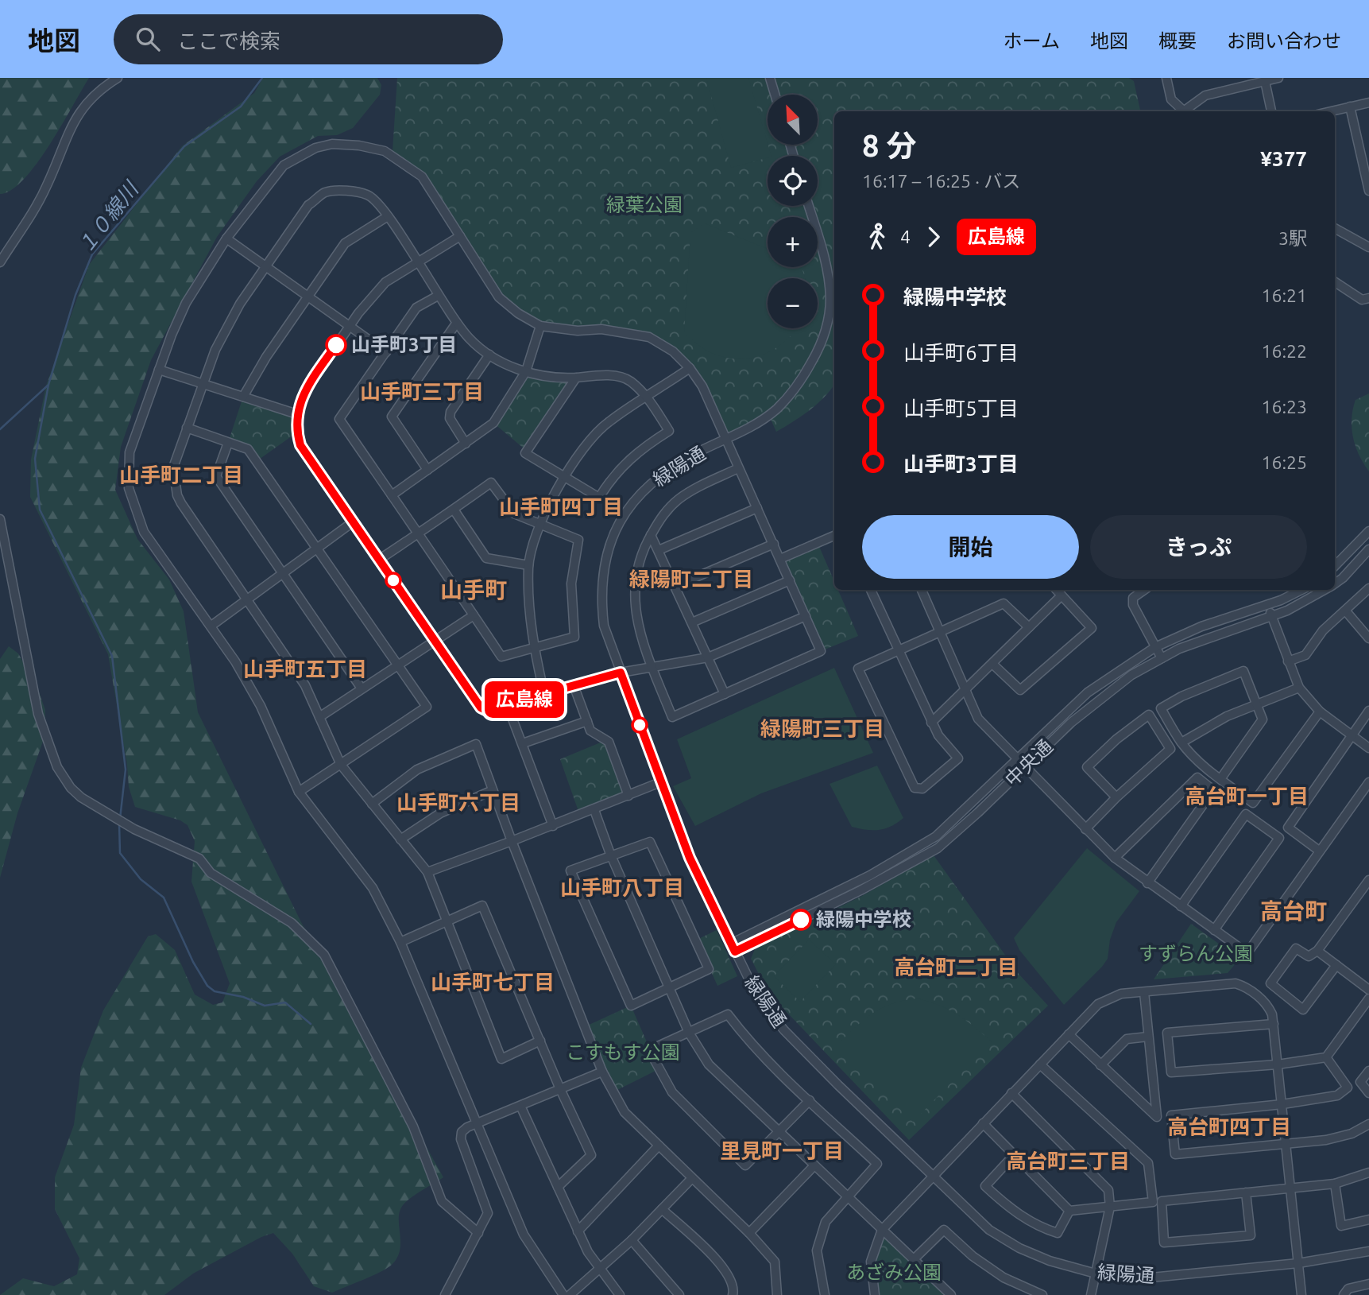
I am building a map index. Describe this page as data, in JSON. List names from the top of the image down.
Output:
{
  "streets": {
    "street": ["緑陽通", "中央通"]
  },
  "crossings": [
    ["緑陽通", "中央通"]
  ],
  "districts": [
    "山手町三丁目",
    "山手町二丁目",
    "山手町四丁目",
    "緑陽町二丁目",
    "山手町",
    "山手町五丁目",
    "緑陽町三丁目",
    "高台町一丁目",
    "山手町六丁目",
    "山手町八丁目",
    "高台町",
    "高台町二丁目",
    "山手町七丁目",
    "高台町四丁目",
    "里見町一丁目",
    "高台町三丁目"
  ],
  "water": ["１０線川"],
  "parks": [
    "緑葉公園",
    "すずらん公園",
    "こすもす公園",
    "あざみ公園"
  ],
  "places": ["山手町3丁目", "緑陽中学校"],
  "lines": ["bus line 広島線"],
  "north": "top left",
  "page": {
    "header": "地図",
    "search": "ここで検索",
    "nav": [
      "ホーム",
      "地図",
      "概要",
      "お問い合わせ"
    ],
    "on_map": "広島線",
    "map_buttons": ["+", "−"],
    "heading": ["8 分", "16:17 – 16:25 · バス", "¥377"],
    "legs": ["4", "広島線", "3駅"],
    "list": [
      {
        "name": "緑陽中学校",
        "value": "16:21"
      },
      {
        "name": "山手町6丁目",
        "value": "16:22"
      },
      {
        "name": "山手町5丁目",
        "value": "16:23"
      },
      {
        "name": "山手町3丁目",
        "value": "16:25"
      }
    ],
    "buttons": ["開始", "きっぷ"]
  }
}
